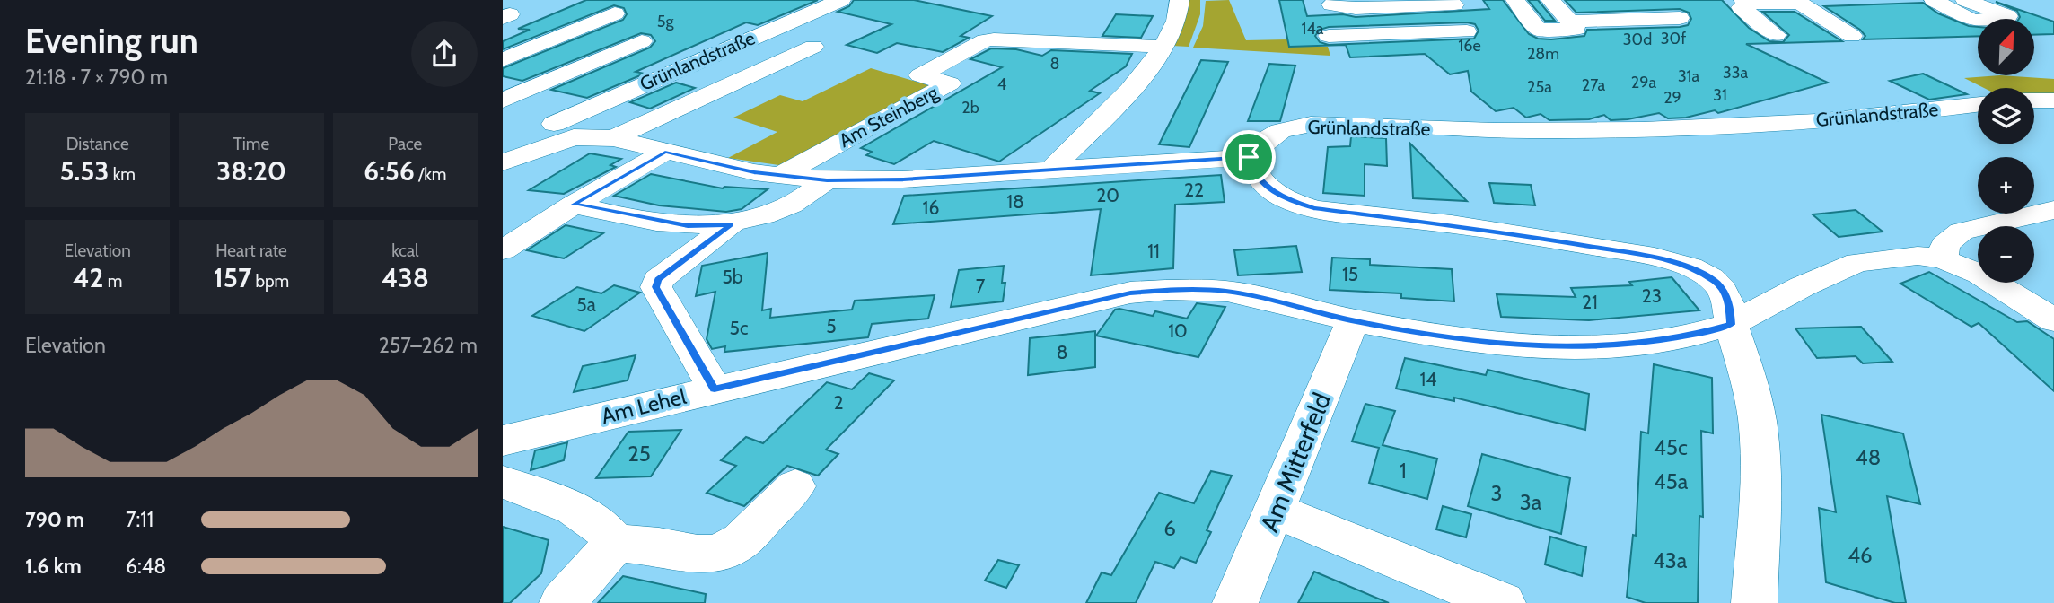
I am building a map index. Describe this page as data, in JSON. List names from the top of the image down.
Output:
{
  "streets": {
    "street": [
      "Grünlandstraße",
      "Am Steinberg",
      "Am Lehel",
      "Am Mitterfeld"
    ]
  },
  "crossings": [
    ["Grünlandstraße", "Am Steinberg"],
    ["Am Lehel", "Am Mitterfeld"]
  ],
  "house_numbers": [
    "5g",
    "14a",
    "30f",
    "30d",
    "16e",
    "28m",
    "8",
    "33a",
    "31a",
    "29a",
    "4",
    "27a",
    "25a",
    "31",
    "29",
    "2b",
    "22",
    "20",
    "18",
    "16",
    "11",
    "15",
    "5b",
    "7",
    "23",
    "21",
    "5a",
    "5",
    "5c",
    "10",
    "8",
    "14",
    "2",
    "45c",
    "25",
    "48",
    "1",
    "45a",
    "3",
    "3a",
    "6",
    "46",
    "43a"
  ],
  "north": "top right",
  "page": {
    "heading": ["Evening run", "21:18 · 7 × 790 m"],
    "map_buttons": ["+", "−"],
    "stats": [
      ["Distance", "5.53 km"],
      ["Time", "38:20"],
      ["Pace", "6:56 /km"],
      ["Elevation", "42 m"],
      ["Heart rate", "157 bpm"],
      ["kcal", "438"]
    ],
    "chart": ["Elevation", "257–262 m"],
    "list": [
      {
        "name": "790 m",
        "note": "7:11"
      },
      {
        "name": "1.6 km",
        "note": "6:48"
      }
    ]
  }
}
